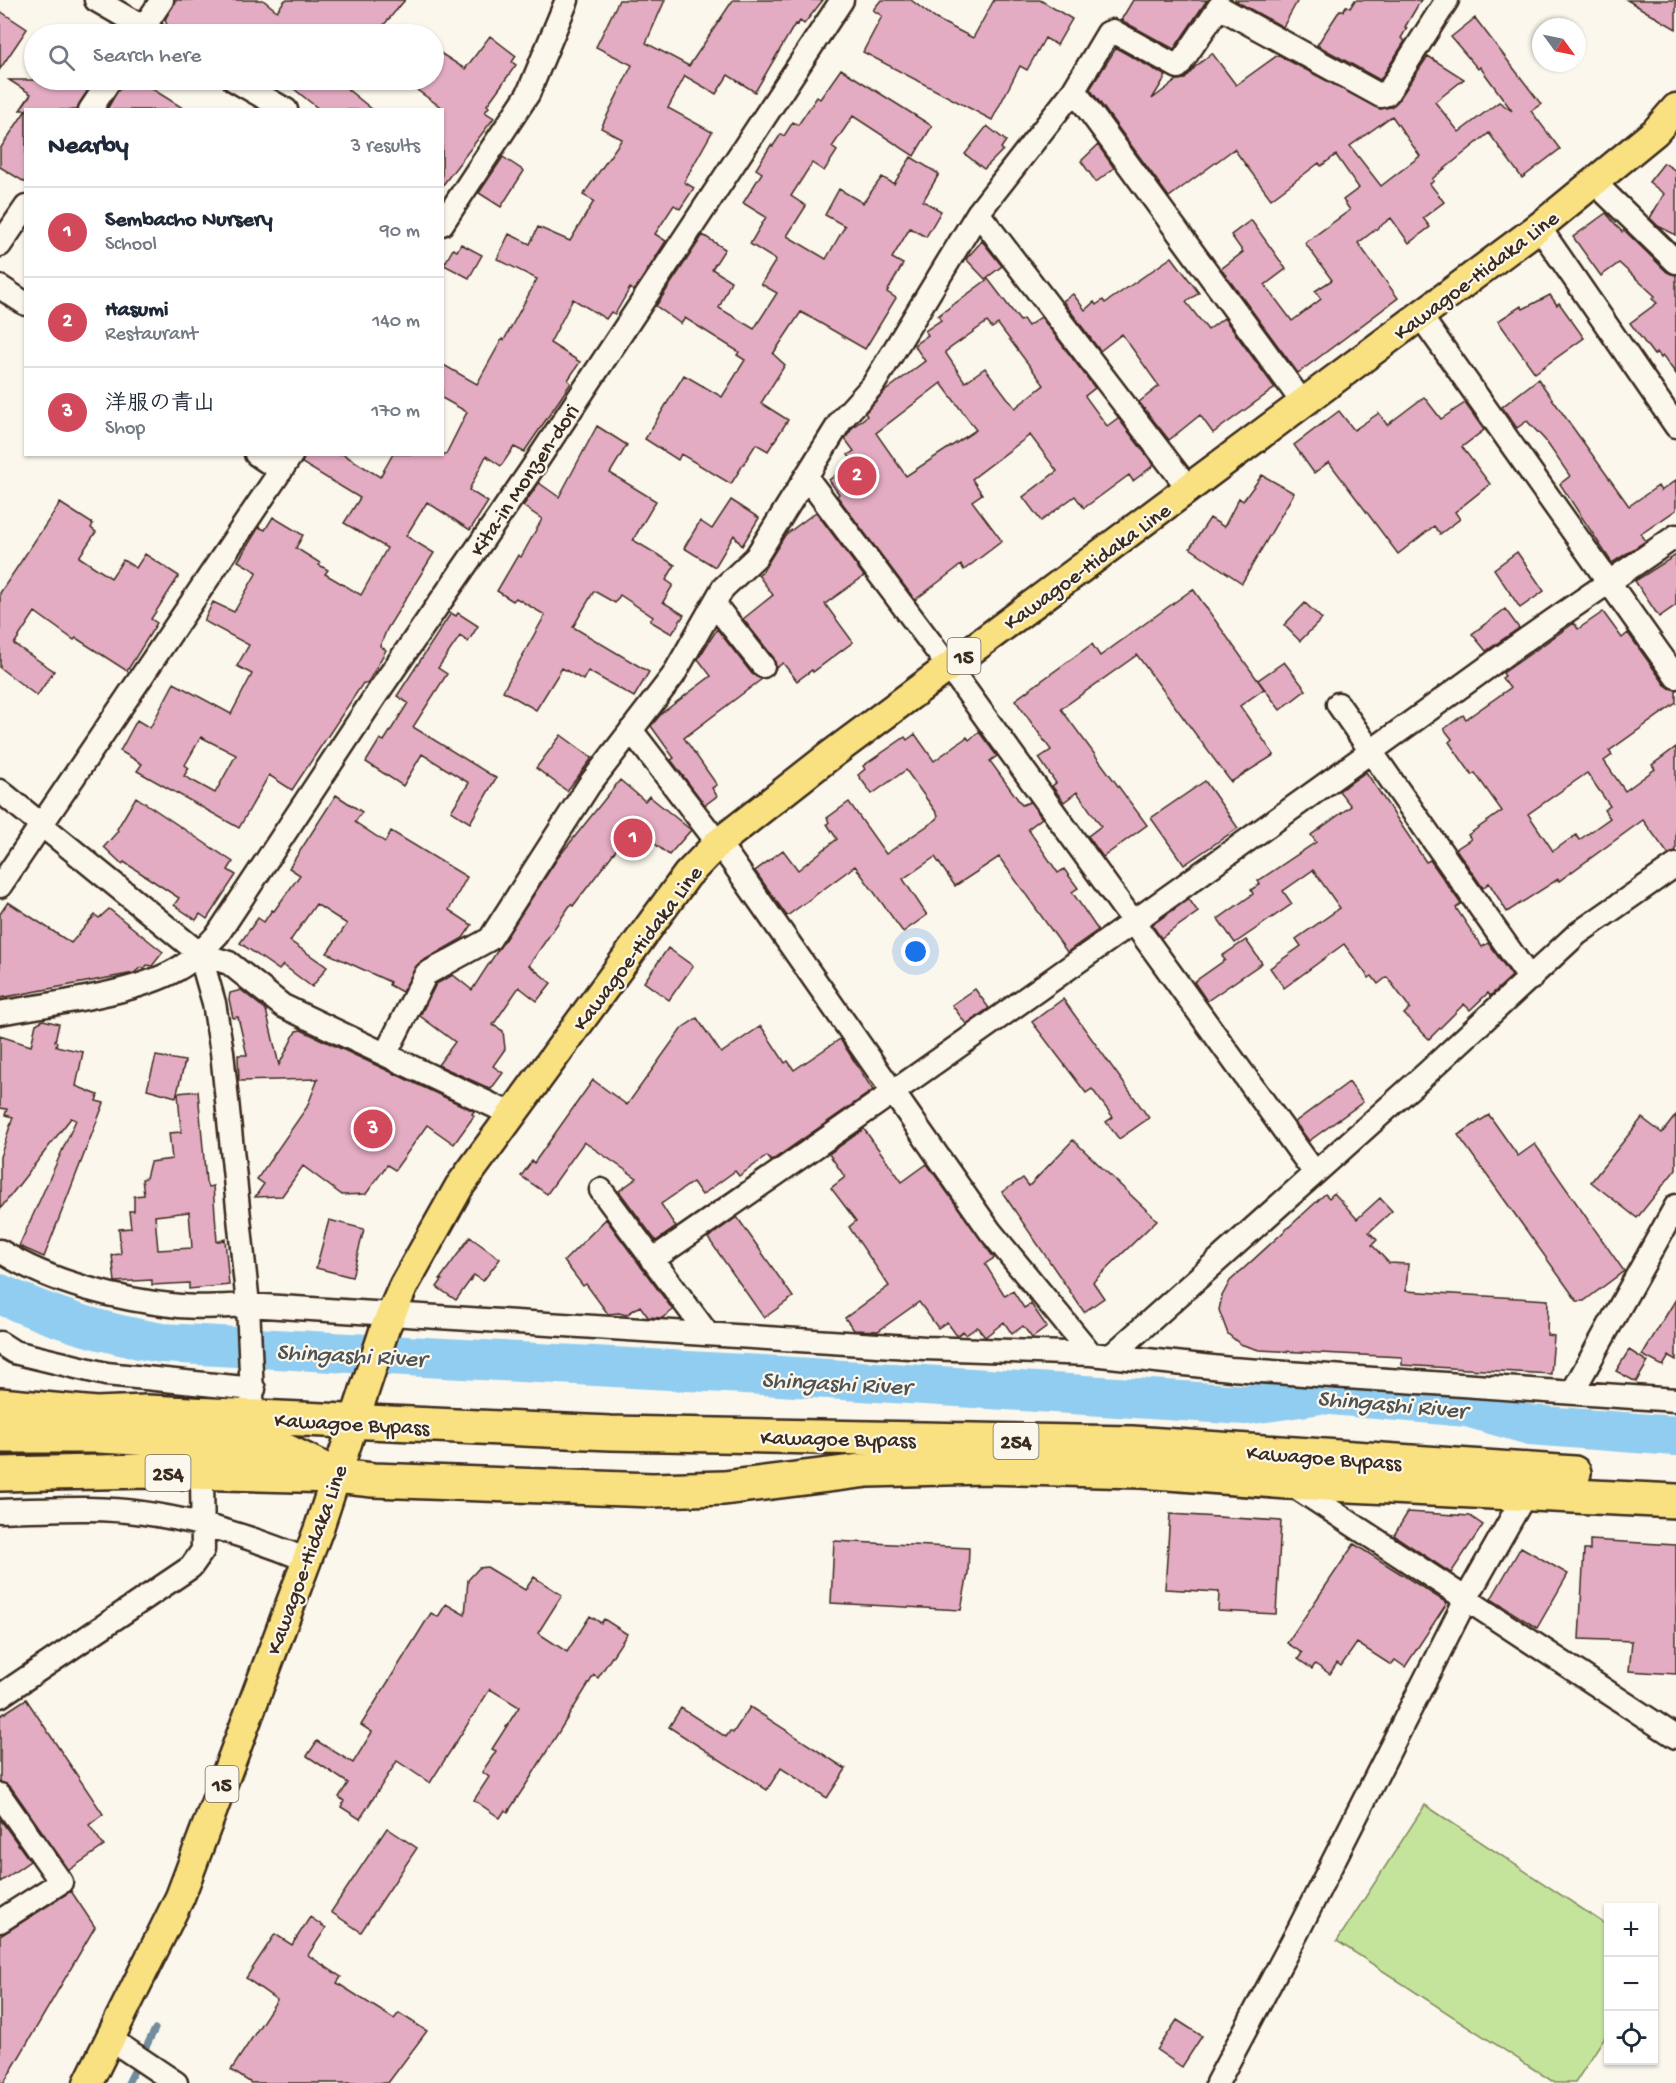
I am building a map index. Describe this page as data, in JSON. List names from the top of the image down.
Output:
{
  "streets": {
    "highway": ["Kawagoe Bypass", "254"],
    "main road": ["Kawagoe-Hidaka Line", "15"],
    "street": ["Kita-in Monzen-dori"]
  },
  "crossings": [
    ["Kawagoe-Hidaka Line", "Kawagoe Bypass"],
    ["Kawagoe-Hidaka Line", "254"],
    ["Kawagoe Bypass", "254"]
  ],
  "water": ["Shingashi River"],
  "north": "bottom right",
  "page": {
    "search": "Search here",
    "heading": ["Nearby", "3 results"],
    "list": [
      {
        "mark": "1",
        "name": "Sembacho Nursery",
        "note": "School",
        "value": "90 m"
      },
      {
        "mark": "2",
        "name": "Hasumi",
        "note": "Restaurant",
        "value": "140 m"
      },
      {
        "mark": "3",
        "name": "洋服の青山",
        "note": "Shop",
        "value": "170 m"
      }
    ],
    "pins": ["2", "1", "3"],
    "map_buttons": ["+", "−"]
  }
}
